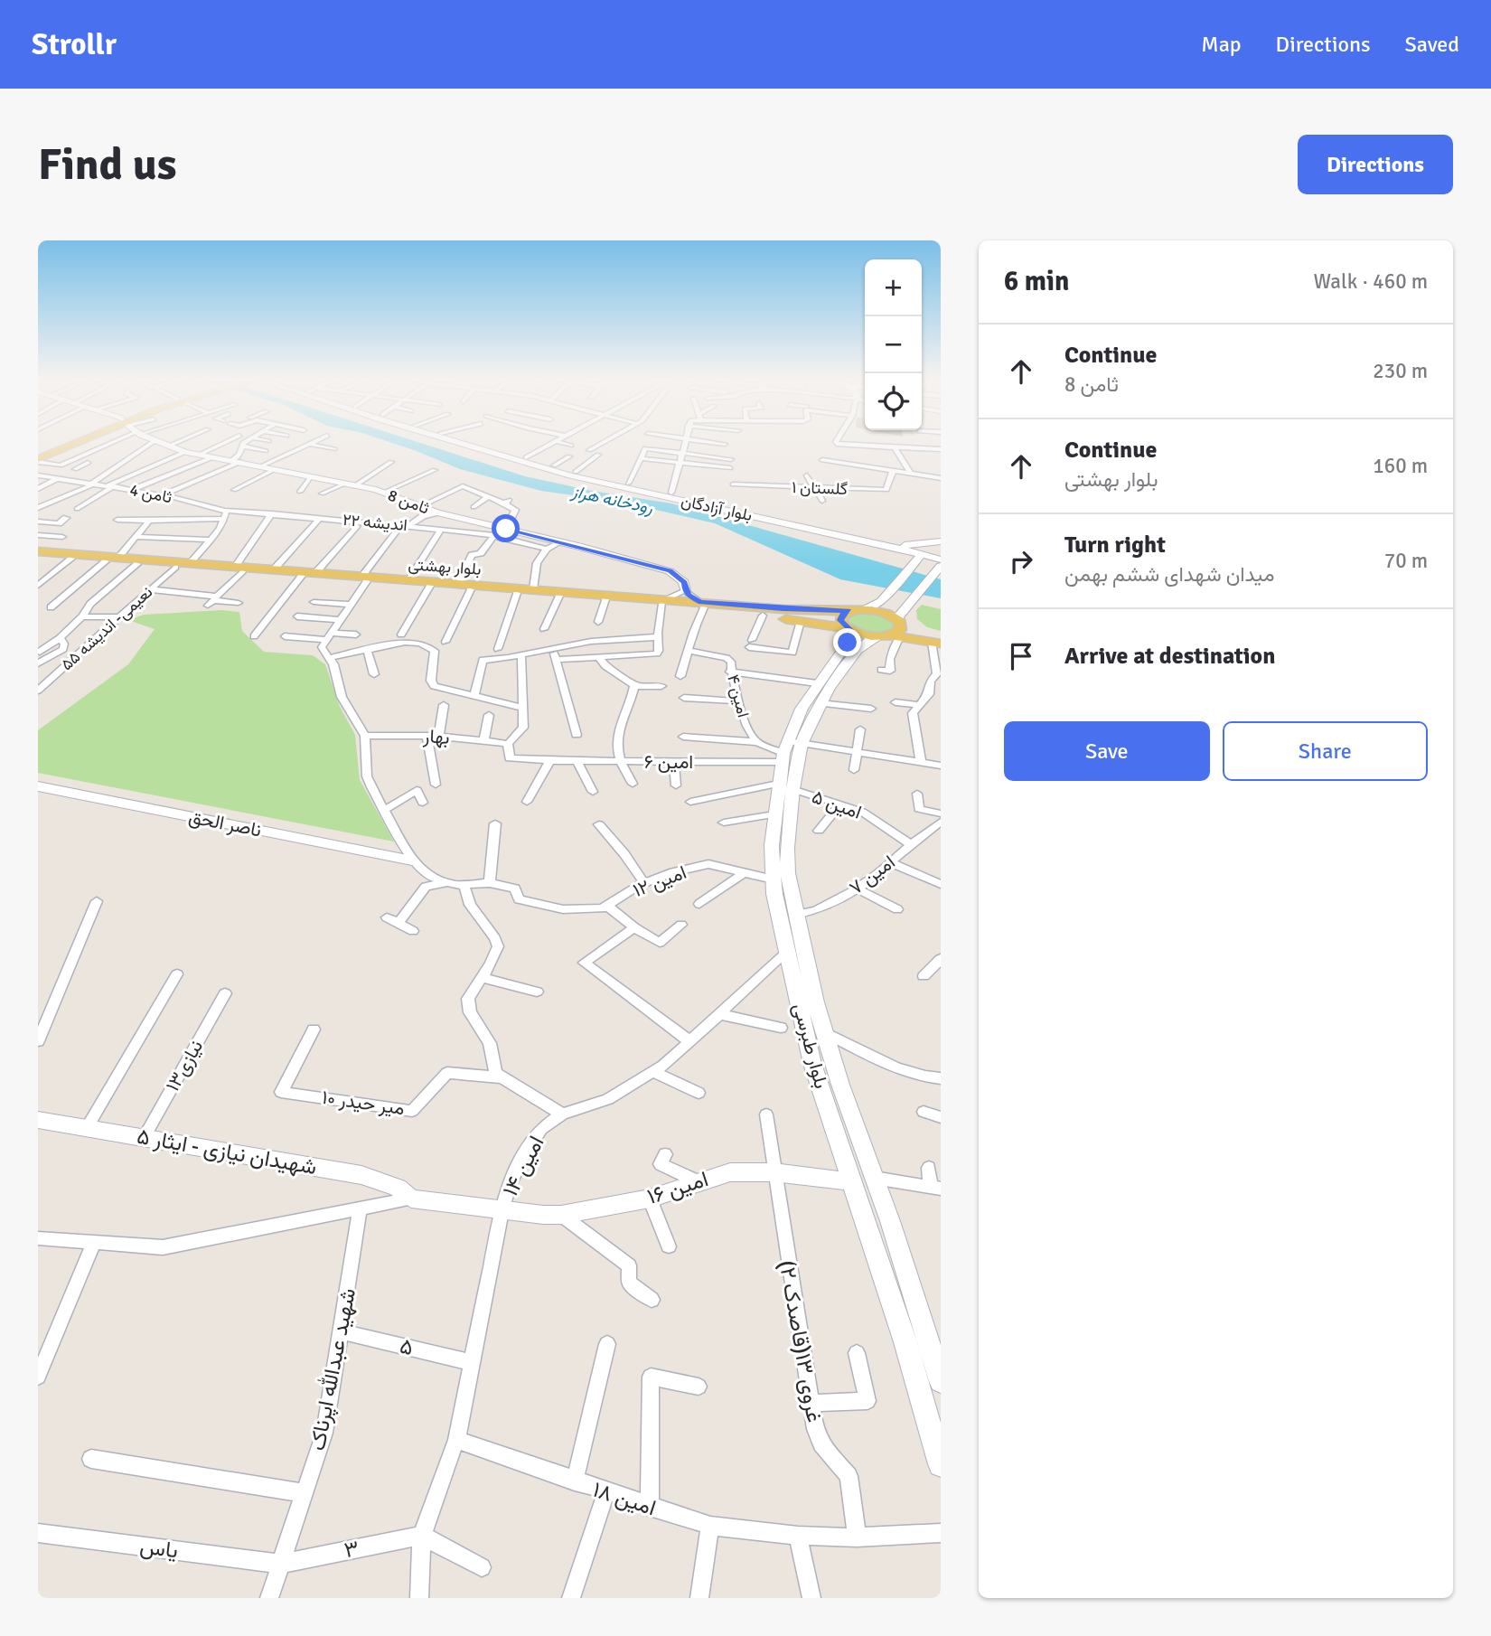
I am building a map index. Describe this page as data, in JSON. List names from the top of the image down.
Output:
{
  "streets": {
    "main road": [
      "ثامن 8",
      "بلوار آزادگان",
      "بلوار بهشتی",
      "ناصر الحق",
      "بلوار طبرسی",
      "شهیدان نیازی - ایثار ۵",
      "امین ۱۶"
    ],
    "street": [
      "گلستان ۱",
      "ثامن 4",
      "اندیشه ۲۲",
      "نعیمی- اندیشه ۵۵",
      "امین ۴",
      "بهار",
      "امین ۶",
      "امین ۵",
      "امین ۷",
      "امین ۱۲",
      "نیازی۱۳",
      "میر حیدر ۱۰",
      "امین ۱۴",
      "غروی ۱۳(قاصدک ۲)",
      "۵",
      "شهید عبدالله اپرناک",
      "امین ۱۸",
      "یاس",
      "۳"
    ]
  },
  "crossings": [
    ["ثامن 4", "اندیشه ۲۲"],
    ["بلوار بهشتی", "نعیمی- اندیشه ۵۵"],
    ["بلوار بهشتی", "بلوار طبرسی"],
    ["امین ۴", "امین ۶"],
    ["امین ۴", "بلوار طبرسی"],
    ["بهار", "امین ۶"],
    ["امین ۶", "بلوار طبرسی"],
    ["امین ۵", "امین ۷"],
    ["امین ۵", "بلوار طبرسی"],
    ["امین ۷", "بلوار طبرسی"],
    ["امین ۱۲", "بلوار طبرسی"],
    ["بلوار طبرسی", "امین ۱۴"],
    ["بلوار طبرسی", "امین ۱۶"],
    ["نیازی۱۳", "شهیدان نیازی - ایثار ۵"],
    ["شهیدان نیازی - ایثار ۵", "امین ۱۶"],
    ["امین ۱۴", "امین ۱۶"],
    ["امین ۱۴", "۵"],
    ["امین ۱۴", "امین ۱۸"],
    ["امین ۱۴", "۳"],
    ["امین ۱۶", "غروی ۱۳(قاصدک ۲)"],
    ["غروی ۱۳(قاصدک ۲)", "امین ۱۸"],
    ["۵", "شهید عبدالله اپرناک"],
    ["شهید عبدالله اپرناک", "یاس"],
    ["شهید عبدالله اپرناک", "۳"],
    ["یاس", "۳"]
  ],
  "water": ["رودخانه هراز"],
  "page": {
    "header": "Strollr",
    "nav": ["Map", "Directions", "Saved"],
    "buttons": [
      "Directions",
      ["Save", "Share"]
    ],
    "title": "Find us",
    "heading": ["6 min", "Walk · 460 m"],
    "map_buttons": ["+", "−"],
    "list": [
      ["Continue", "ثامن 8", "230 m"],
      ["Continue", "بلوار بهشتی", "160 m"],
      ["Turn right", "میدان شهدای ششم بهمن", "70 m"],
      "Arrive at destination"
    ]
  }
}
